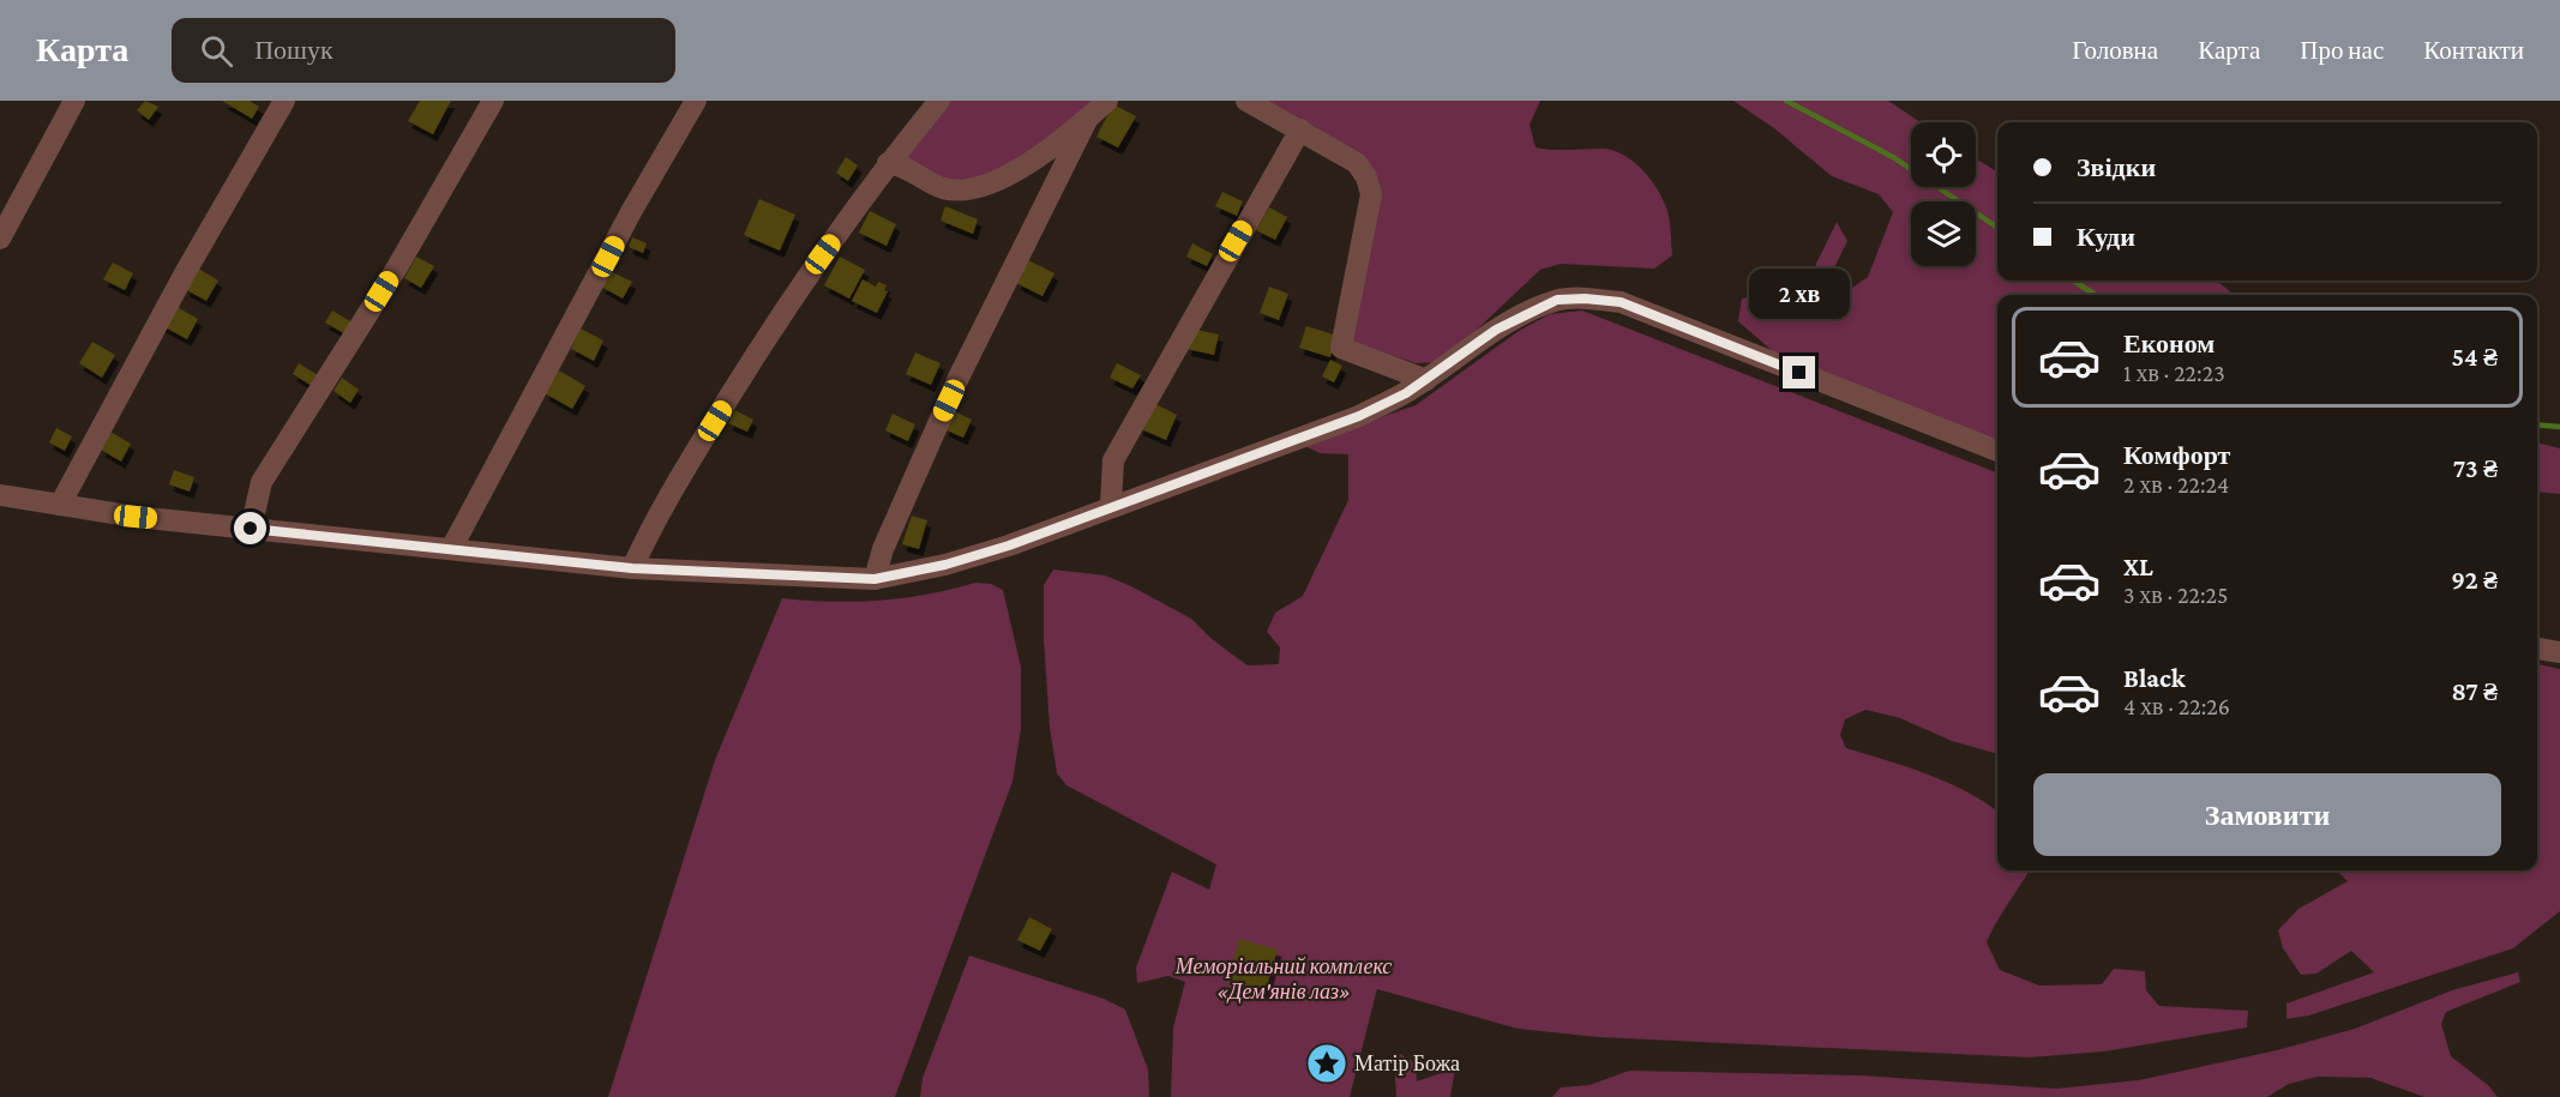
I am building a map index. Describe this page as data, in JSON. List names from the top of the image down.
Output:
{
  "parks": ["Меморіальний комплекс «Дем'янів лаз»"],
  "places": {
    "place": ["Матір Божа"]
  },
  "page": {
    "header": "Карта",
    "search": "Пошук",
    "nav": [
      "Головна",
      "Карта",
      "Про нас",
      "Контакти"
    ],
    "banner": ["Звідки", "Куди"],
    "bubble": "2 хв",
    "list": [
      {
        "name": "Економ",
        "note": "1 хв · 22:23",
        "value": "54 ₴"
      },
      {
        "name": "Комфорт",
        "note": "2 хв · 22:24",
        "value": "73 ₴"
      },
      {
        "name": "XL",
        "note": "3 хв · 22:25",
        "value": "92 ₴"
      },
      {
        "name": "Black",
        "note": "4 хв · 22:26",
        "value": "87 ₴"
      }
    ],
    "buttons": "Замовити"
  }
}
